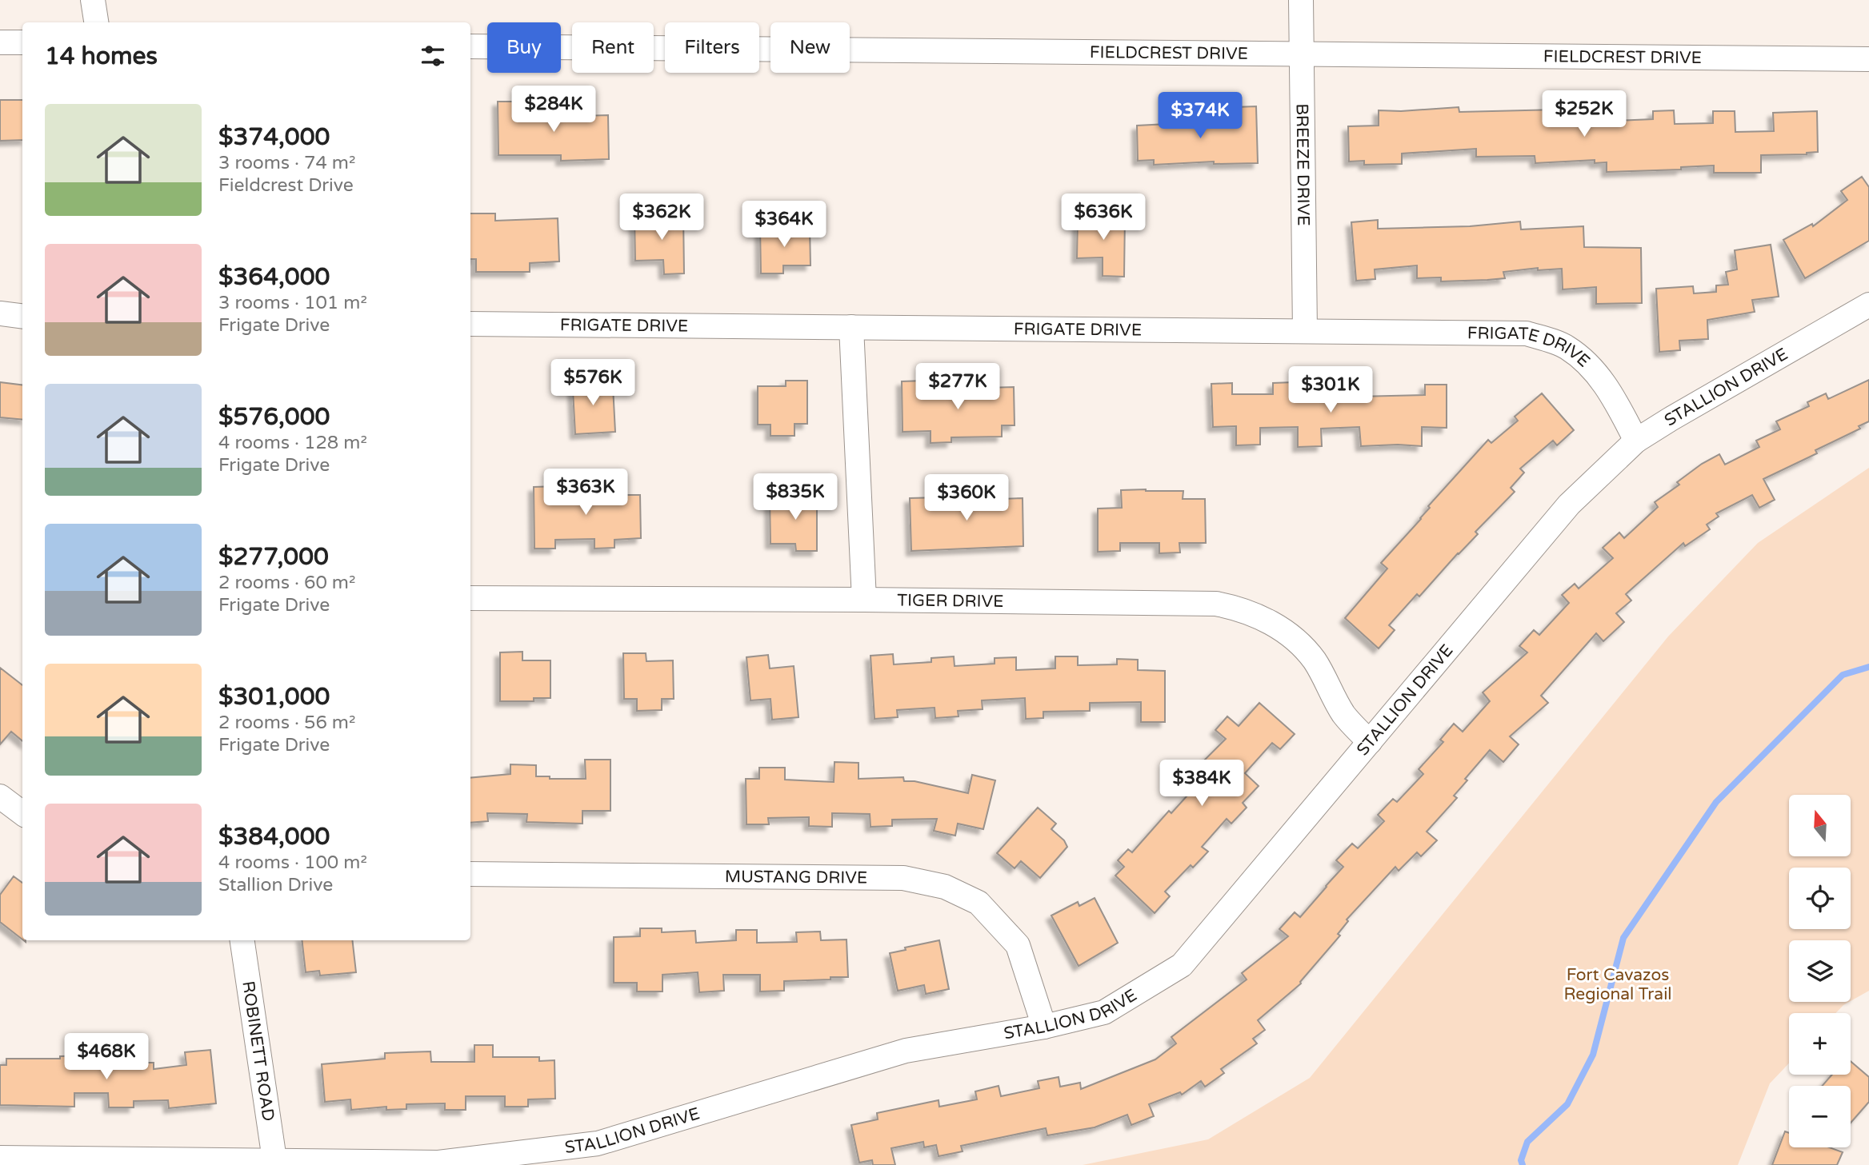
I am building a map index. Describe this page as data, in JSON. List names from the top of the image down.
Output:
{
  "streets": {
    "street": [
      "FIELDCREST DRIVE",
      "BREEZE DRIVE",
      "FRIGATE DRIVE",
      "STALLION DRIVE",
      "TIGER DRIVE",
      "MUSTANG DRIVE",
      "ROBINETT ROAD"
    ]
  },
  "crossings": [
    ["FIELDCREST DRIVE", "BREEZE DRIVE"],
    ["BREEZE DRIVE", "FRIGATE DRIVE"],
    ["FRIGATE DRIVE", "STALLION DRIVE"],
    ["STALLION DRIVE", "TIGER DRIVE"],
    ["STALLION DRIVE", "MUSTANG DRIVE"],
    ["STALLION DRIVE", "ROBINETT ROAD"]
  ],
  "parks": ["Fort Cavazos Regional Trail"],
  "north": "top",
  "page": {
    "chip": [
      "Buy",
      "Rent",
      "Filters",
      "New"
    ],
    "heading": "14 homes",
    "price": [
      "$284K",
      "$252K",
      "$374K",
      "$362K",
      "$636K",
      "$364K",
      "$576K",
      "$277K",
      "$301K",
      "$363K",
      "$835K",
      "$360K",
      "$384K",
      "$468K"
    ],
    "list": [
      {
        "name": "$374,000",
        "note": "3 rooms · 74 m² · Fieldcrest Drive"
      },
      {
        "name": "$364,000",
        "note": "3 rooms · 101 m² · Frigate Drive"
      },
      {
        "name": "$576,000",
        "note": "4 rooms · 128 m² · Frigate Drive"
      },
      {
        "name": "$277,000",
        "note": "2 rooms · 60 m² · Frigate Drive"
      },
      {
        "name": "$301,000",
        "note": "2 rooms · 56 m² · Frigate Drive"
      },
      {
        "name": "$384,000",
        "note": "4 rooms · 100 m² · Stallion Drive"
      }
    ],
    "map_buttons": ["+", "−"]
  }
}
